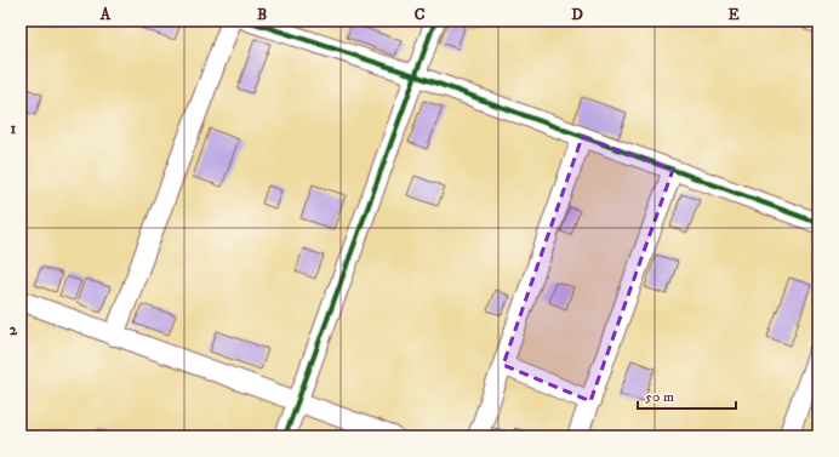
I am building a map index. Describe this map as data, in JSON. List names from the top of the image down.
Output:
{
  "scale_bar": "50 m",
  "grid": {
    "columns": [
      "A",
      "B",
      "C",
      "D",
      "E"
    ],
    "rows": ["1", "2"]
  }
}
